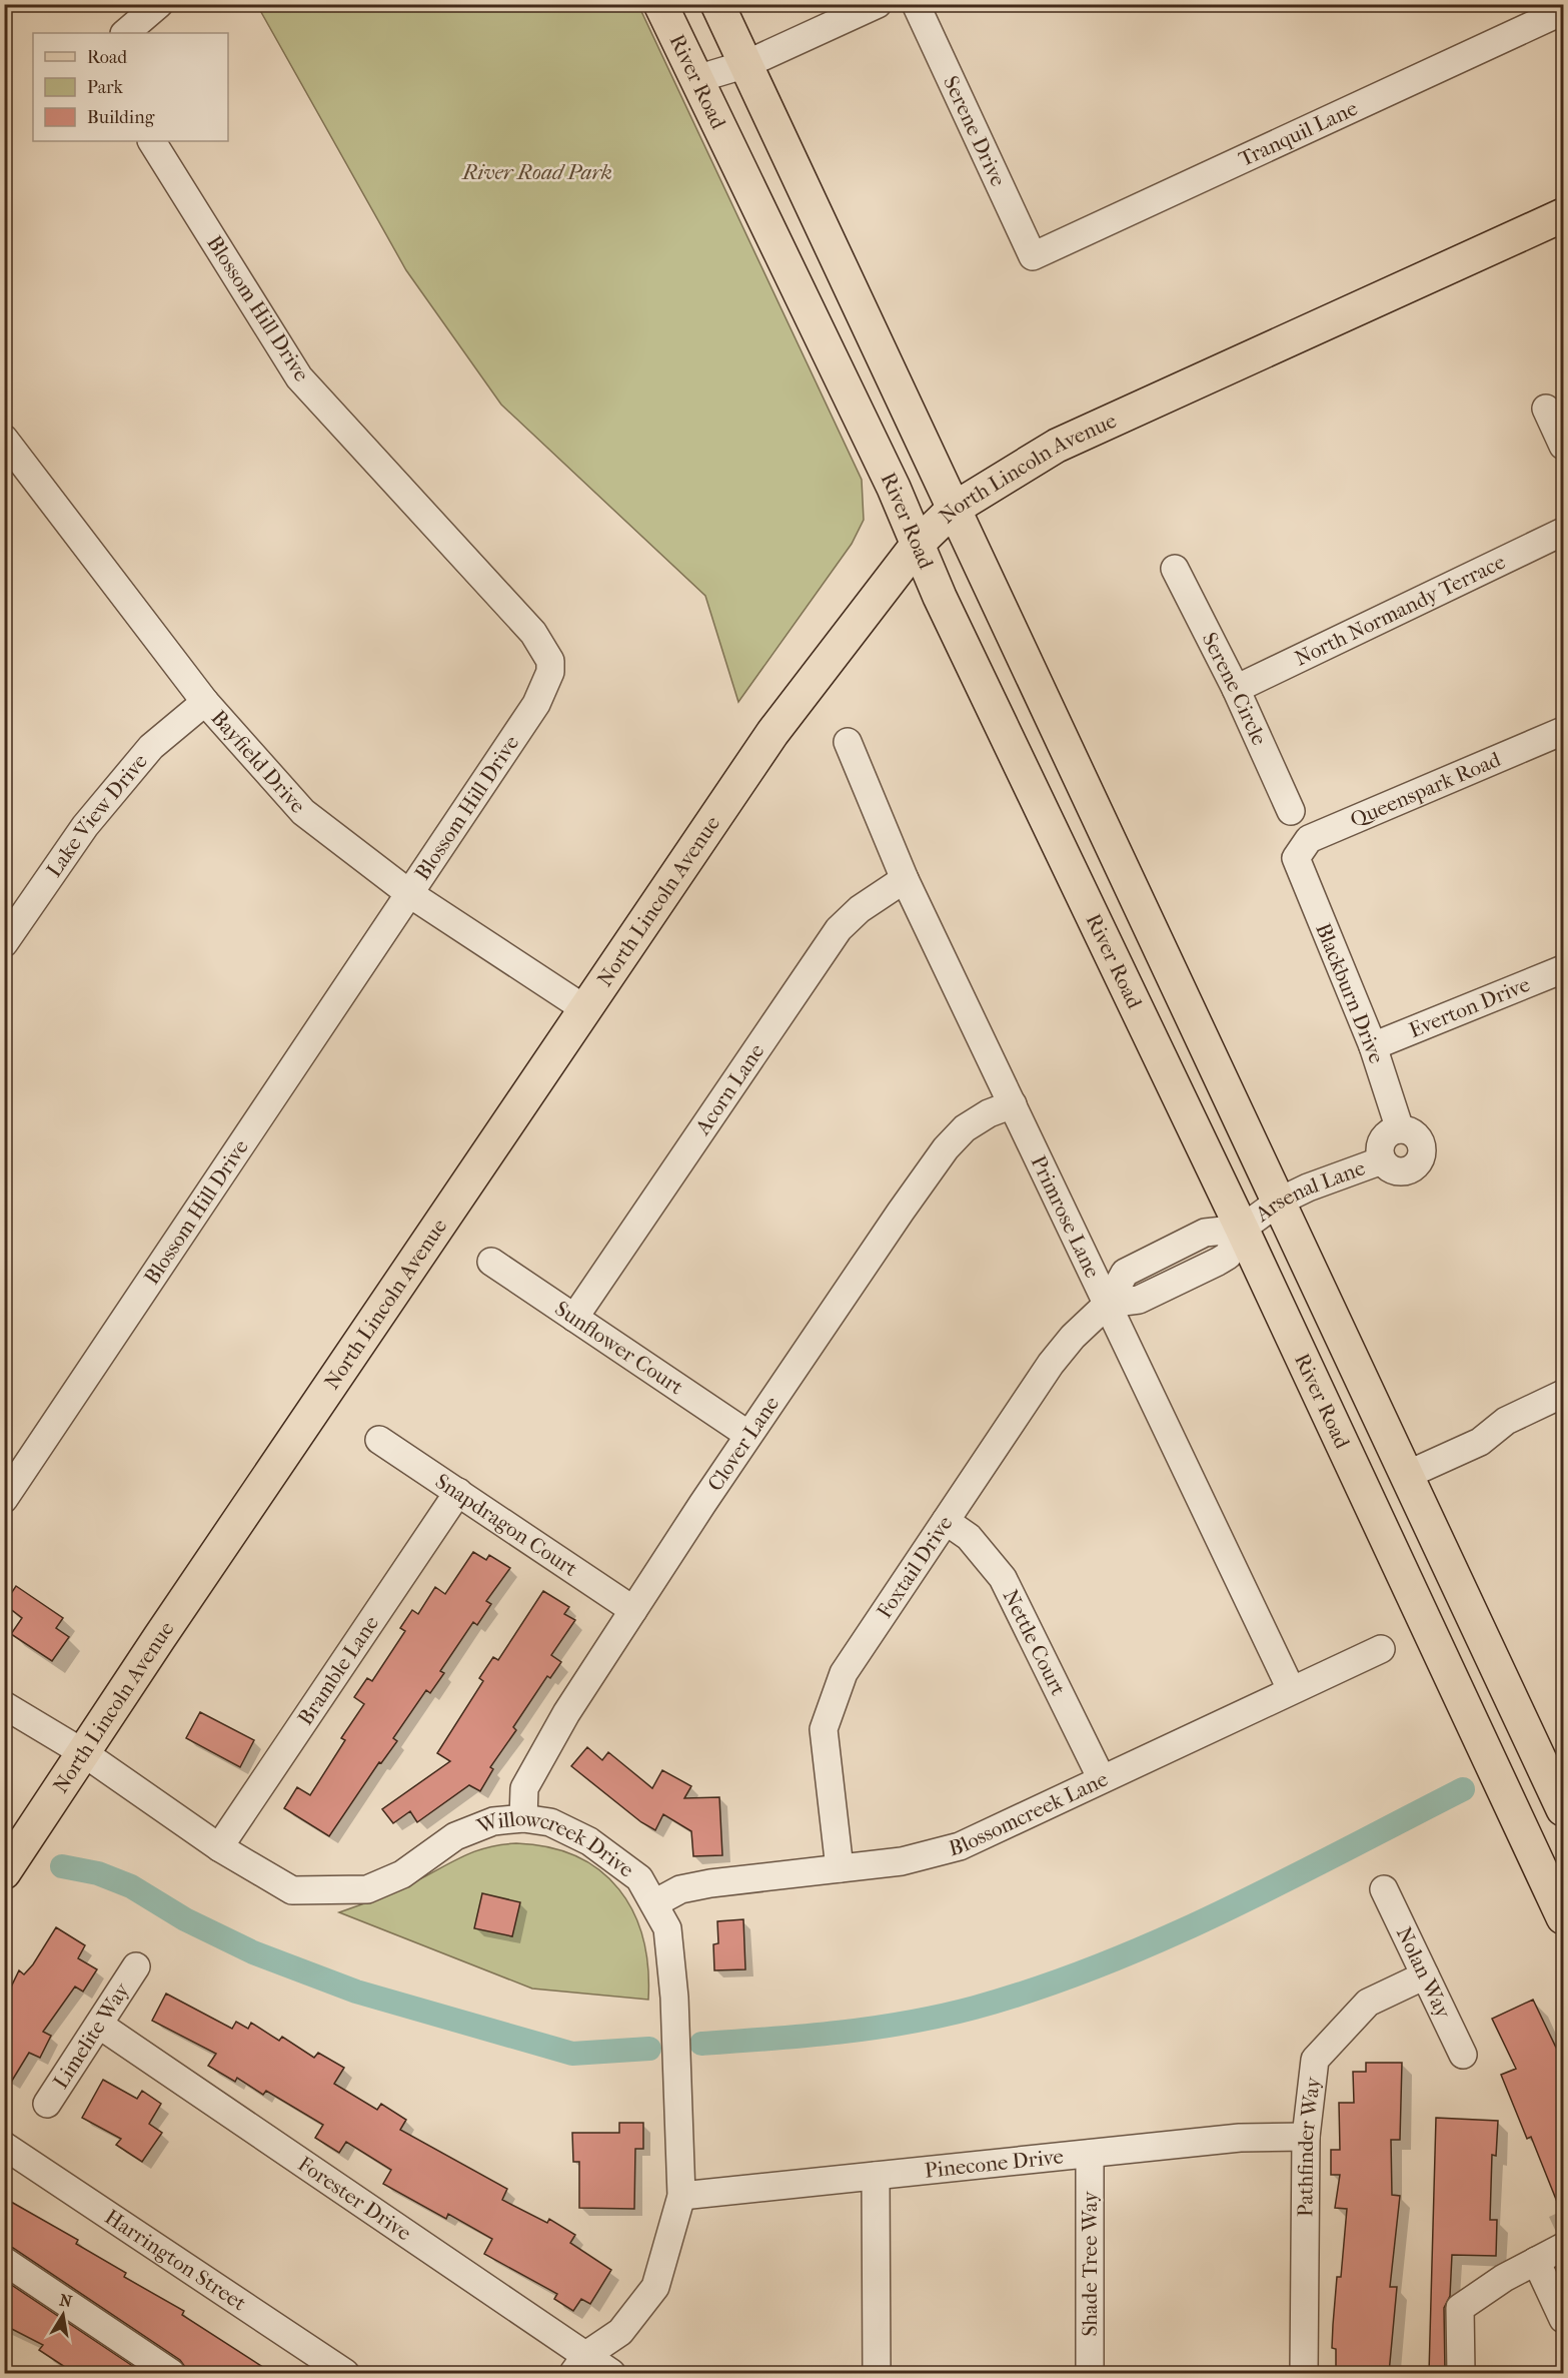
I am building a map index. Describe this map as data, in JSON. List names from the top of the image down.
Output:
{
  "streets": {
    "main road": ["River Road", "North Lincoln Avenue"],
    "street": [
      "Serene Drive",
      "Tranquil Lane",
      "Blossom Hill Drive",
      "North Normandy Terrace",
      "Serene Circle",
      "Bayfield Drive",
      "Queenspark Road",
      "Lake View Drive",
      "Blackburn Drive",
      "Everton Drive",
      "Acorn Lane",
      "Arsenal Lane",
      "Primrose Lane",
      "Sunflower Court",
      "Clover Lane",
      "Snapdragon Court",
      "Foxtail Drive",
      "Nettle Court",
      "Bramble Lane",
      "Blossomcreek Lane",
      "Willowcreek Drive",
      "Nolan Way",
      "Limelite Way",
      "Pathfinder Way",
      "Pinecone Drive",
      "Forester Drive",
      "Harrington Street",
      "Shade Tree Way"
    ]
  },
  "crossings": [
    ["River Road", "North Lincoln Avenue"],
    ["River Road", "Arsenal Lane"],
    ["River Road", "Foxtail Drive"],
    ["Serene Drive", "Tranquil Lane"],
    ["Blossom Hill Drive", "Bayfield Drive"],
    ["North Lincoln Avenue", "Bayfield Drive"],
    ["North Lincoln Avenue", "Willowcreek Drive"],
    ["North Normandy Terrace", "Serene Circle"],
    ["Bayfield Drive", "Lake View Drive"],
    ["Queenspark Road", "Blackburn Drive"],
    ["Blackburn Drive", "Everton Drive"],
    ["Blackburn Drive", "Arsenal Lane"],
    ["Acorn Lane", "Primrose Lane"],
    ["Acorn Lane", "Sunflower Court"],
    ["Arsenal Lane", "Foxtail Drive"],
    ["Primrose Lane", "Clover Lane"],
    ["Primrose Lane", "Foxtail Drive"],
    ["Primrose Lane", "Blossomcreek Lane"],
    ["Sunflower Court", "Clover Lane"],
    ["Clover Lane", "Snapdragon Court"],
    ["Clover Lane", "Willowcreek Drive"],
    ["Snapdragon Court", "Bramble Lane"],
    ["Foxtail Drive", "Nettle Court"],
    ["Foxtail Drive", "Blossomcreek Lane"],
    ["Nettle Court", "Blossomcreek Lane"],
    ["Bramble Lane", "Willowcreek Drive"],
    ["Blossomcreek Lane", "Willowcreek Drive"],
    ["Willowcreek Drive", "Pinecone Drive"],
    ["Willowcreek Drive", "Forester Drive"],
    ["Nolan Way", "Pathfinder Way"],
    ["Limelite Way", "Forester Drive"],
    ["Pathfinder Way", "Pinecone Drive"],
    ["Pinecone Drive", "Shade Tree Way"]
  ],
  "parks": ["River Road Park"],
  "legend": ["Road", "Park", "Building"],
  "north": "top"
}
